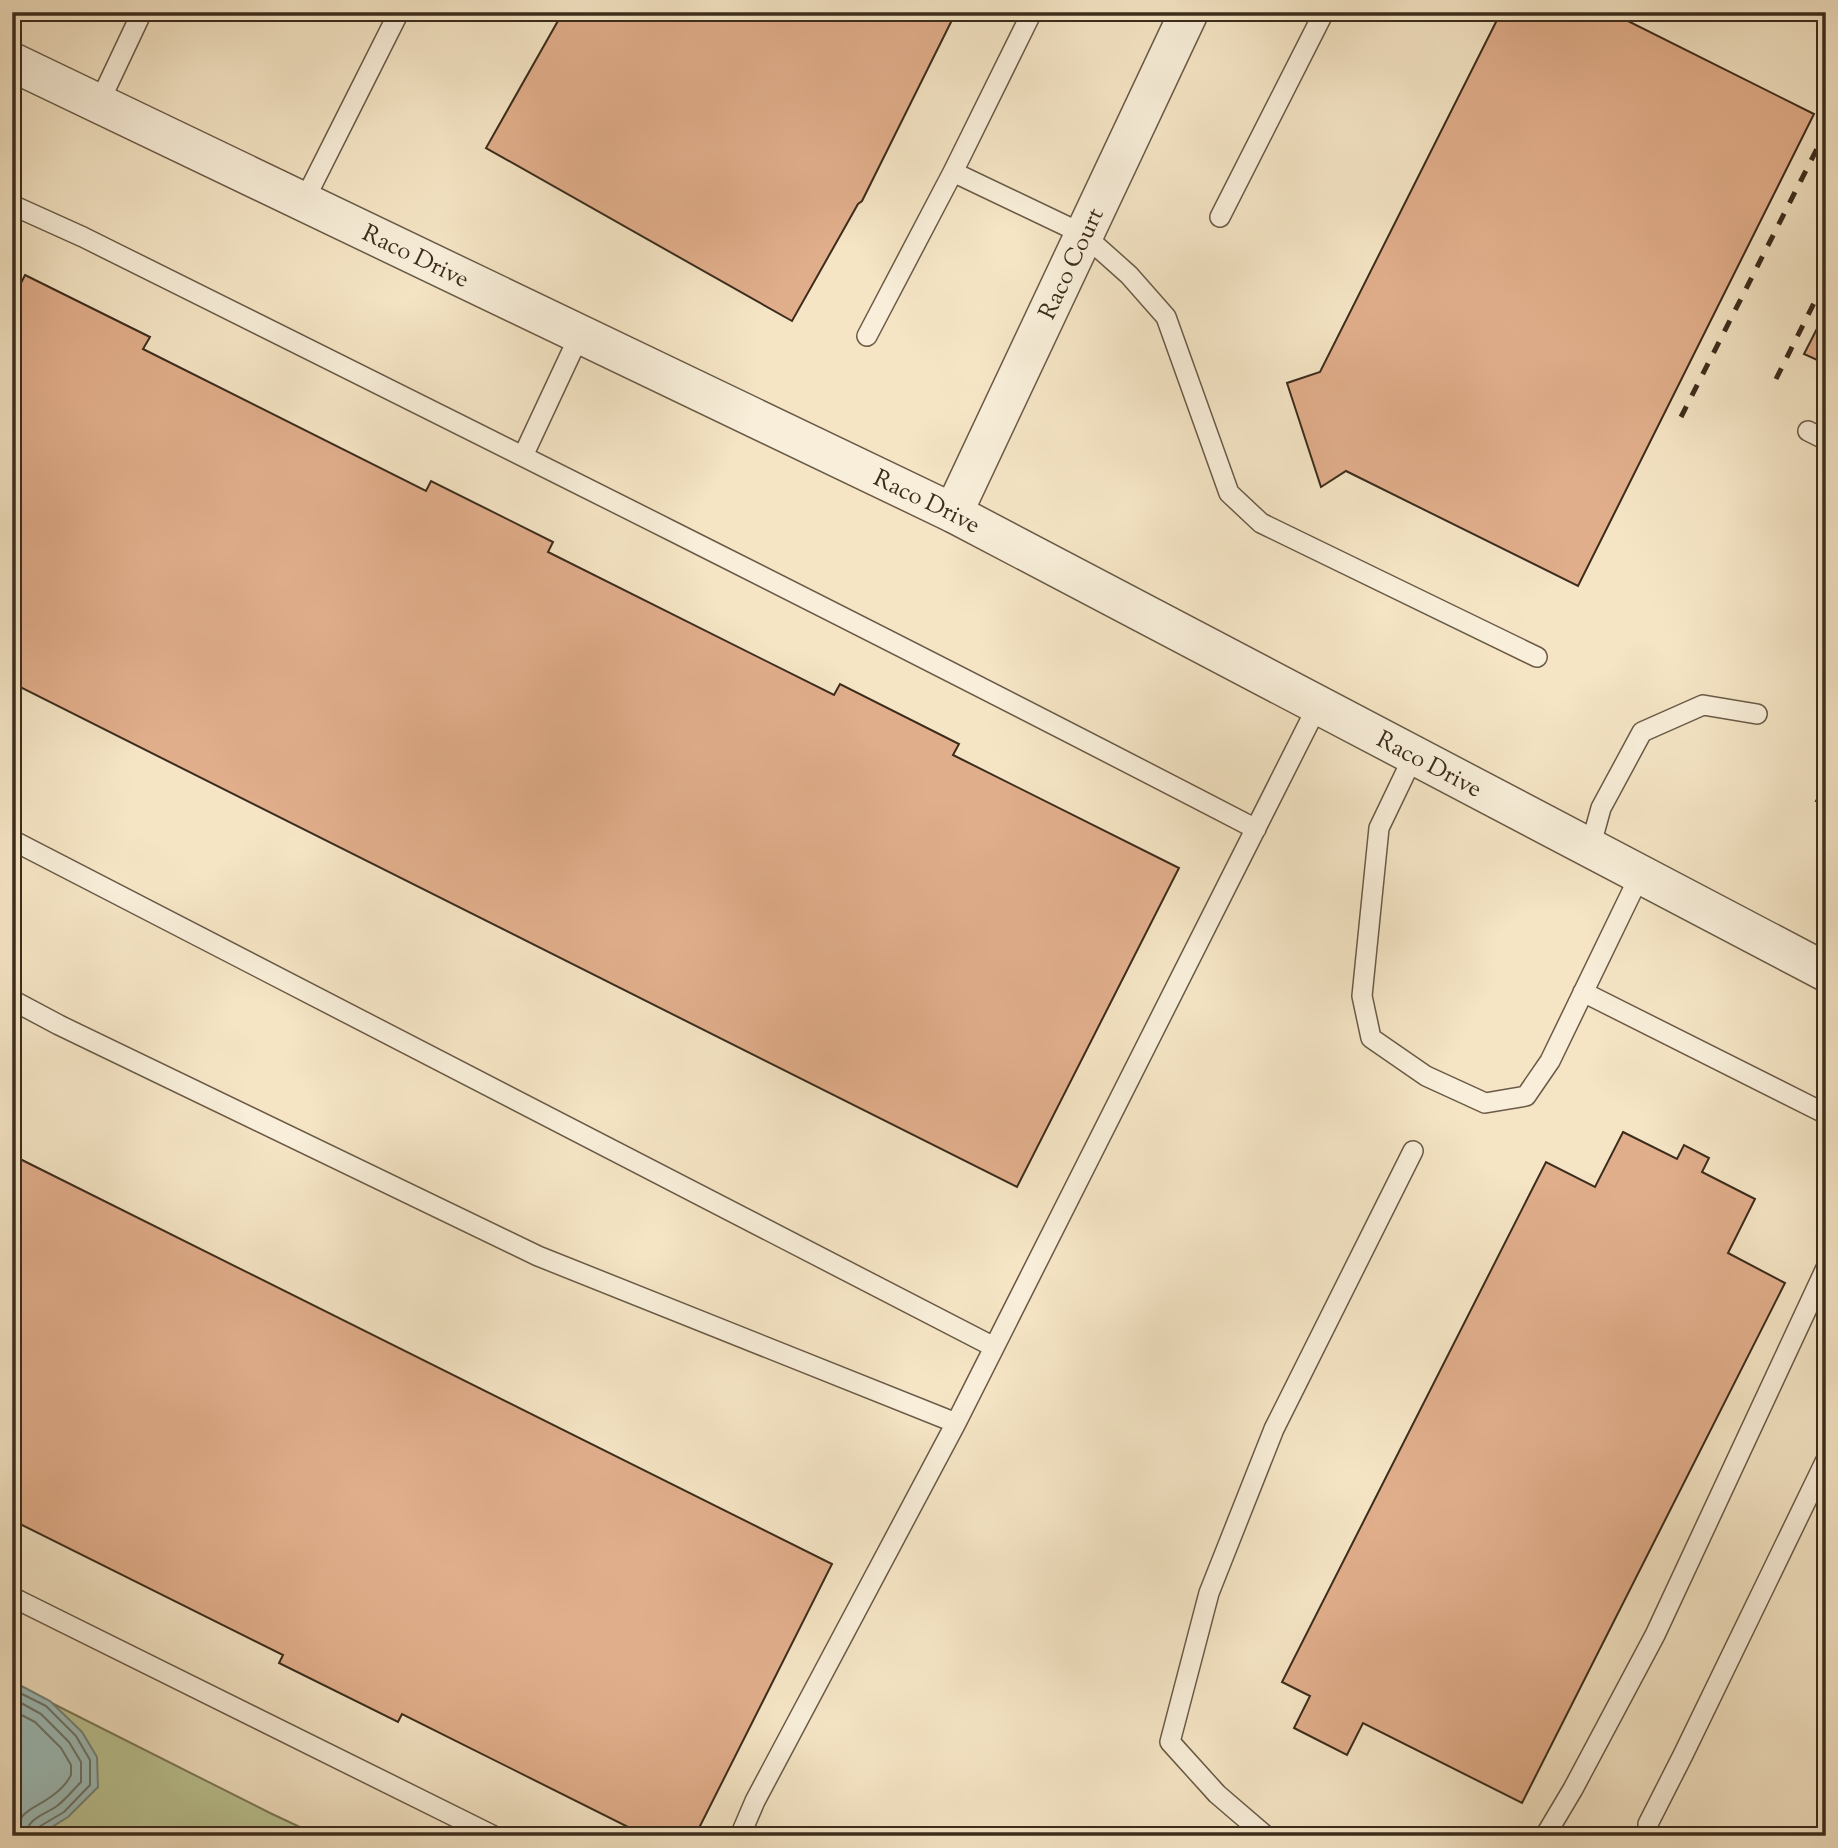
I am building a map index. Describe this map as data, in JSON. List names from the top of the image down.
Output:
{
  "streets": {
    "street": ["Raco Drive", "Raco Court"]
  },
  "crossings": [
    ["Raco Drive", "Raco Court"]
  ]
}
